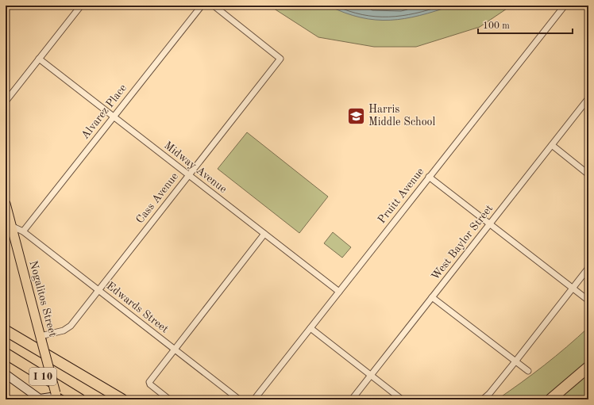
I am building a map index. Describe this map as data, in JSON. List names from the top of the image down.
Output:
{
  "streets": {
    "highway": ["I 10"],
    "main road": ["Nogalitos Street"],
    "street": [
      "Alvarez Place",
      "Midway Avenue",
      "Pruitt Avenue",
      "Cass Avenue",
      "West Baylor Street",
      "Edwards Street"
    ]
  },
  "crossings": [
    ["Alvarez Place", "Midway Avenue"],
    ["Alvarez Place", "Edwards Street"],
    ["Midway Avenue", "Pruitt Avenue"],
    ["Midway Avenue", "Cass Avenue"],
    ["Cass Avenue", "Nogalitos Street"],
    ["Cass Avenue", "Edwards Street"],
    ["Nogalitos Street", "Edwards Street"]
  ],
  "places": {
    "school or university": ["Harris Middle School"]
  },
  "scale_bar": "100 m"
}
